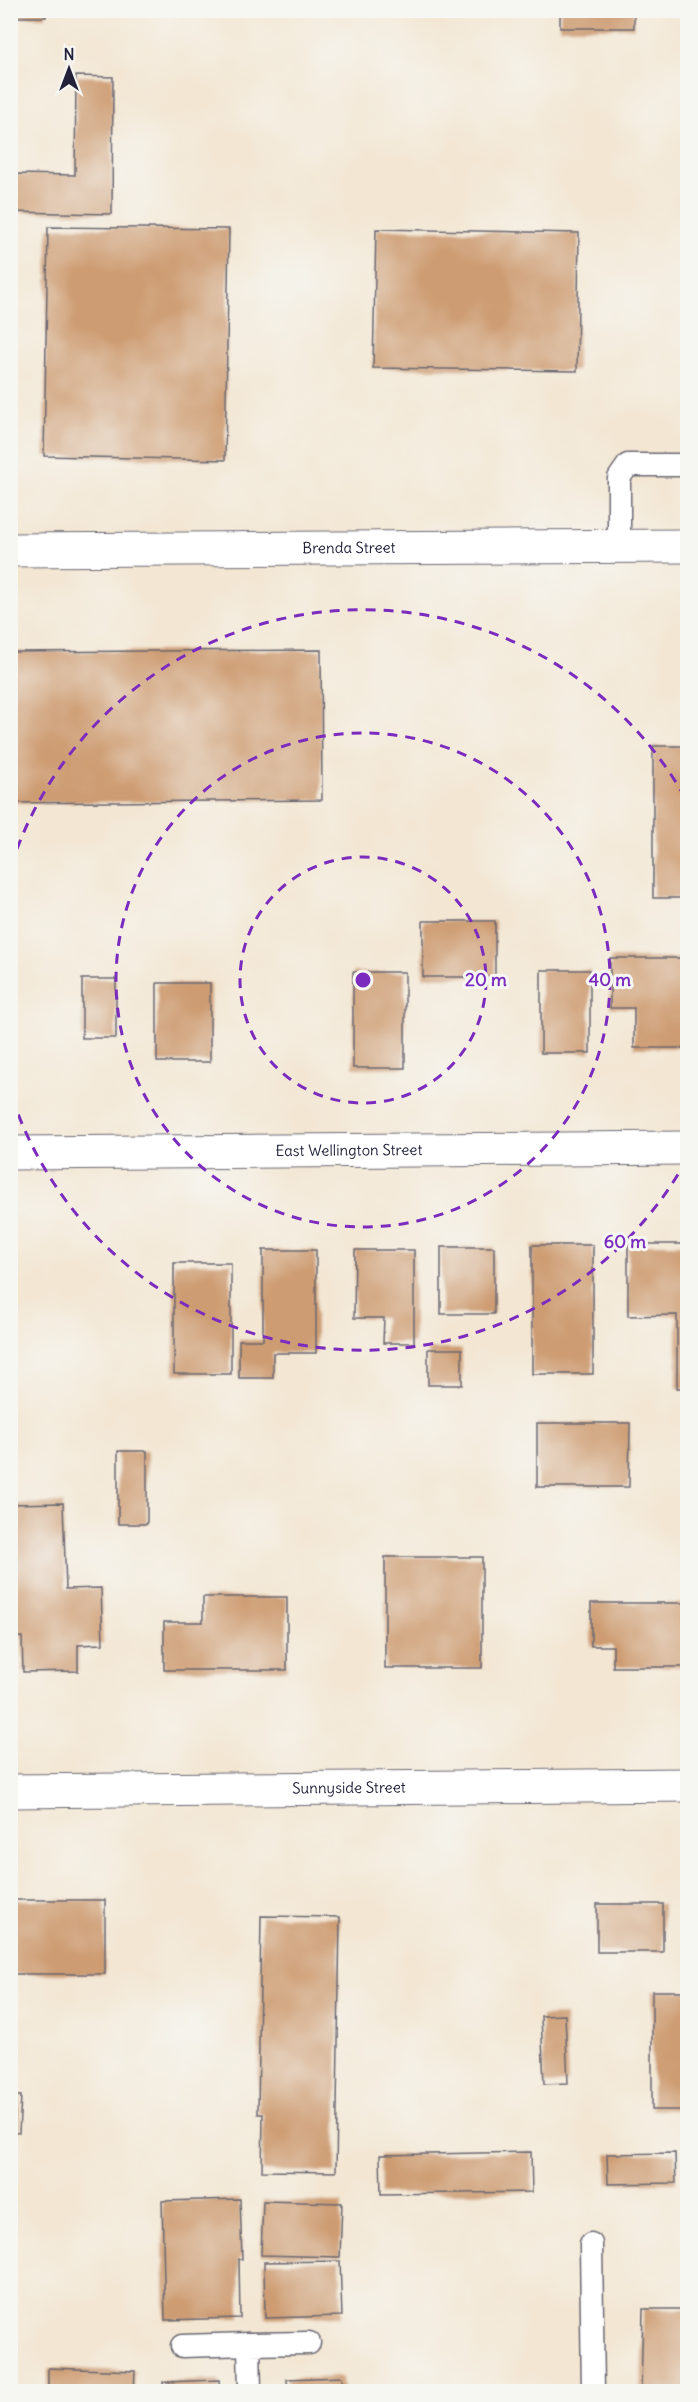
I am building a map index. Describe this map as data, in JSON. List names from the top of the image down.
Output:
{
  "streets": {
    "street": ["Brenda Street", "East Wellington Street", "Sunnyside Street"]
  },
  "north": "top",
  "rings": ["20 m", "40 m", "60 m"]
}
